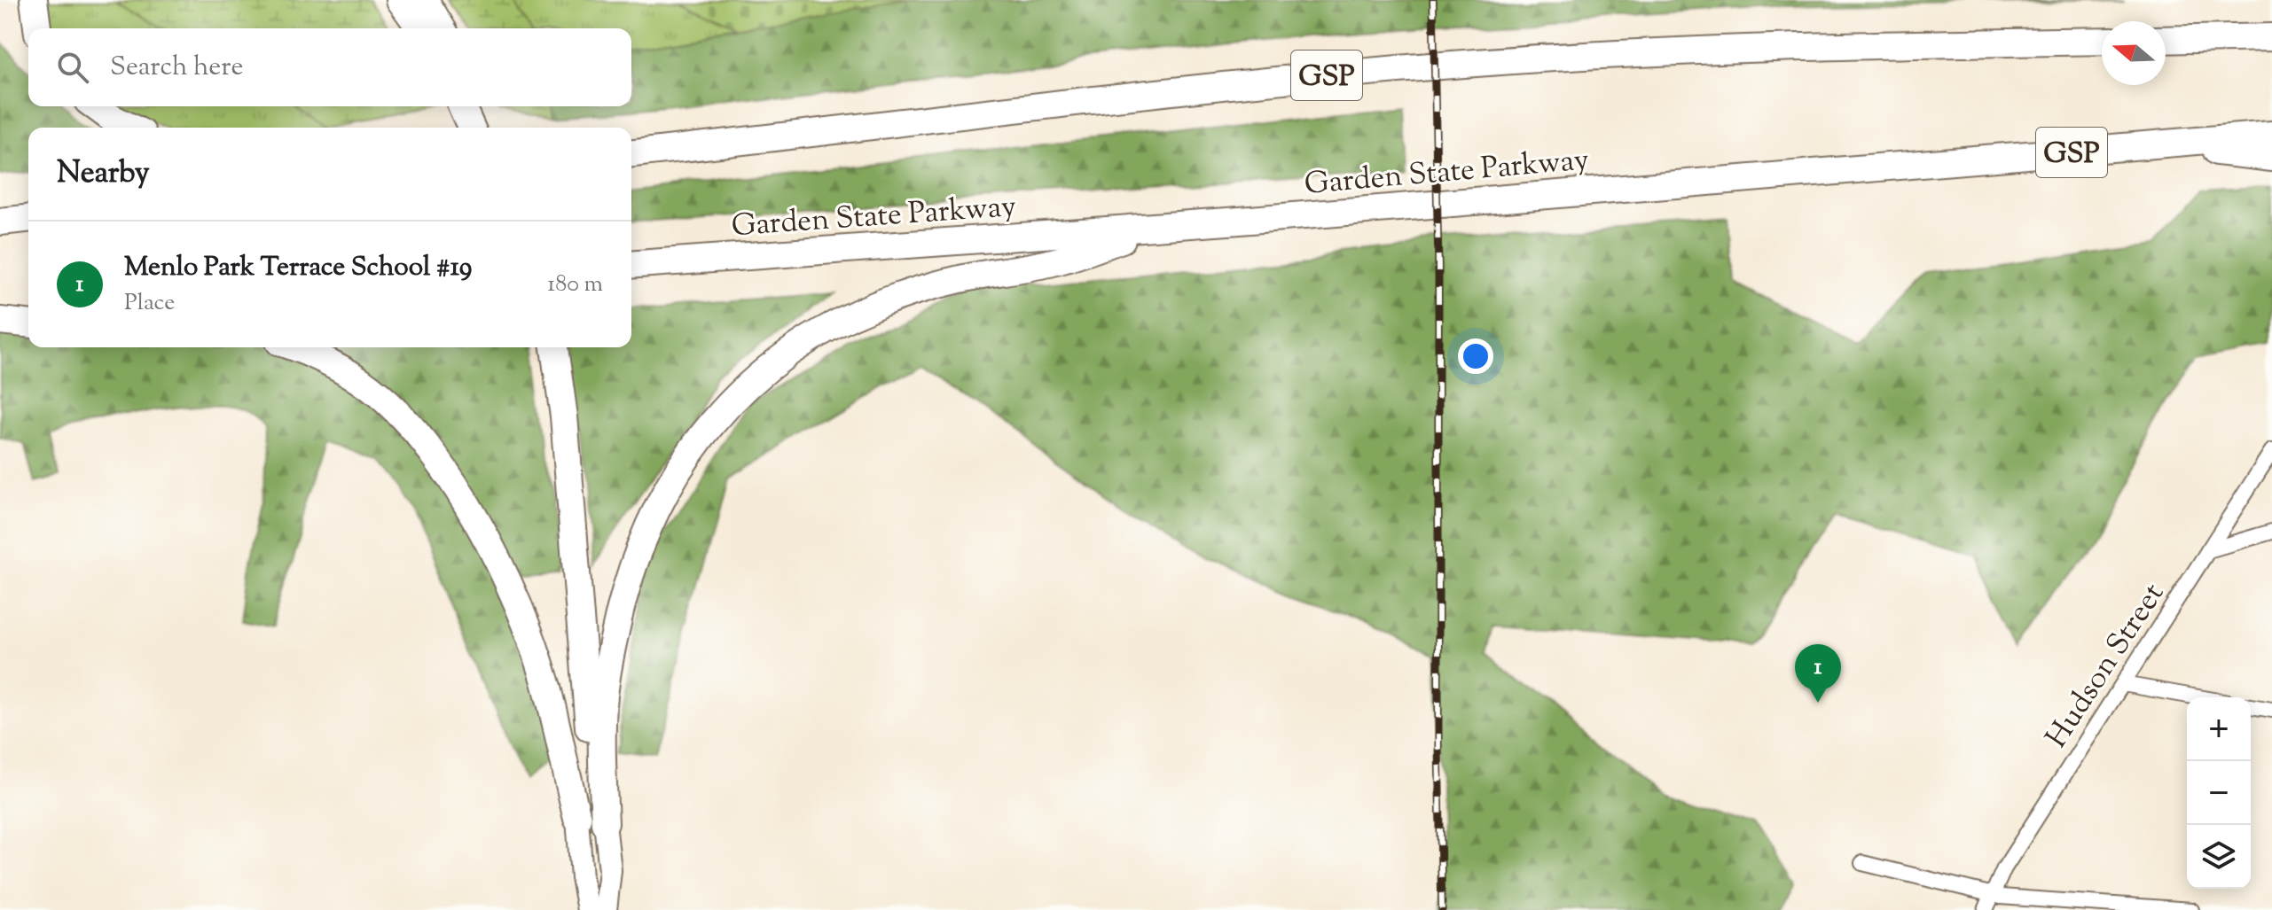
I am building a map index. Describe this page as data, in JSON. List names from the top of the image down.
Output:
{
  "streets": {
    "highway": ["GSP", "Garden State Parkway"],
    "street": ["Hudson Street"]
  },
  "north": "left",
  "page": {
    "search": "Search here",
    "heading": "Nearby",
    "list": [
      {
        "mark": "1",
        "name": "Menlo Park Terrace School #19",
        "note": "Place",
        "value": "180 m"
      }
    ],
    "pins": "1",
    "map_buttons": ["+", "−"]
  }
}
